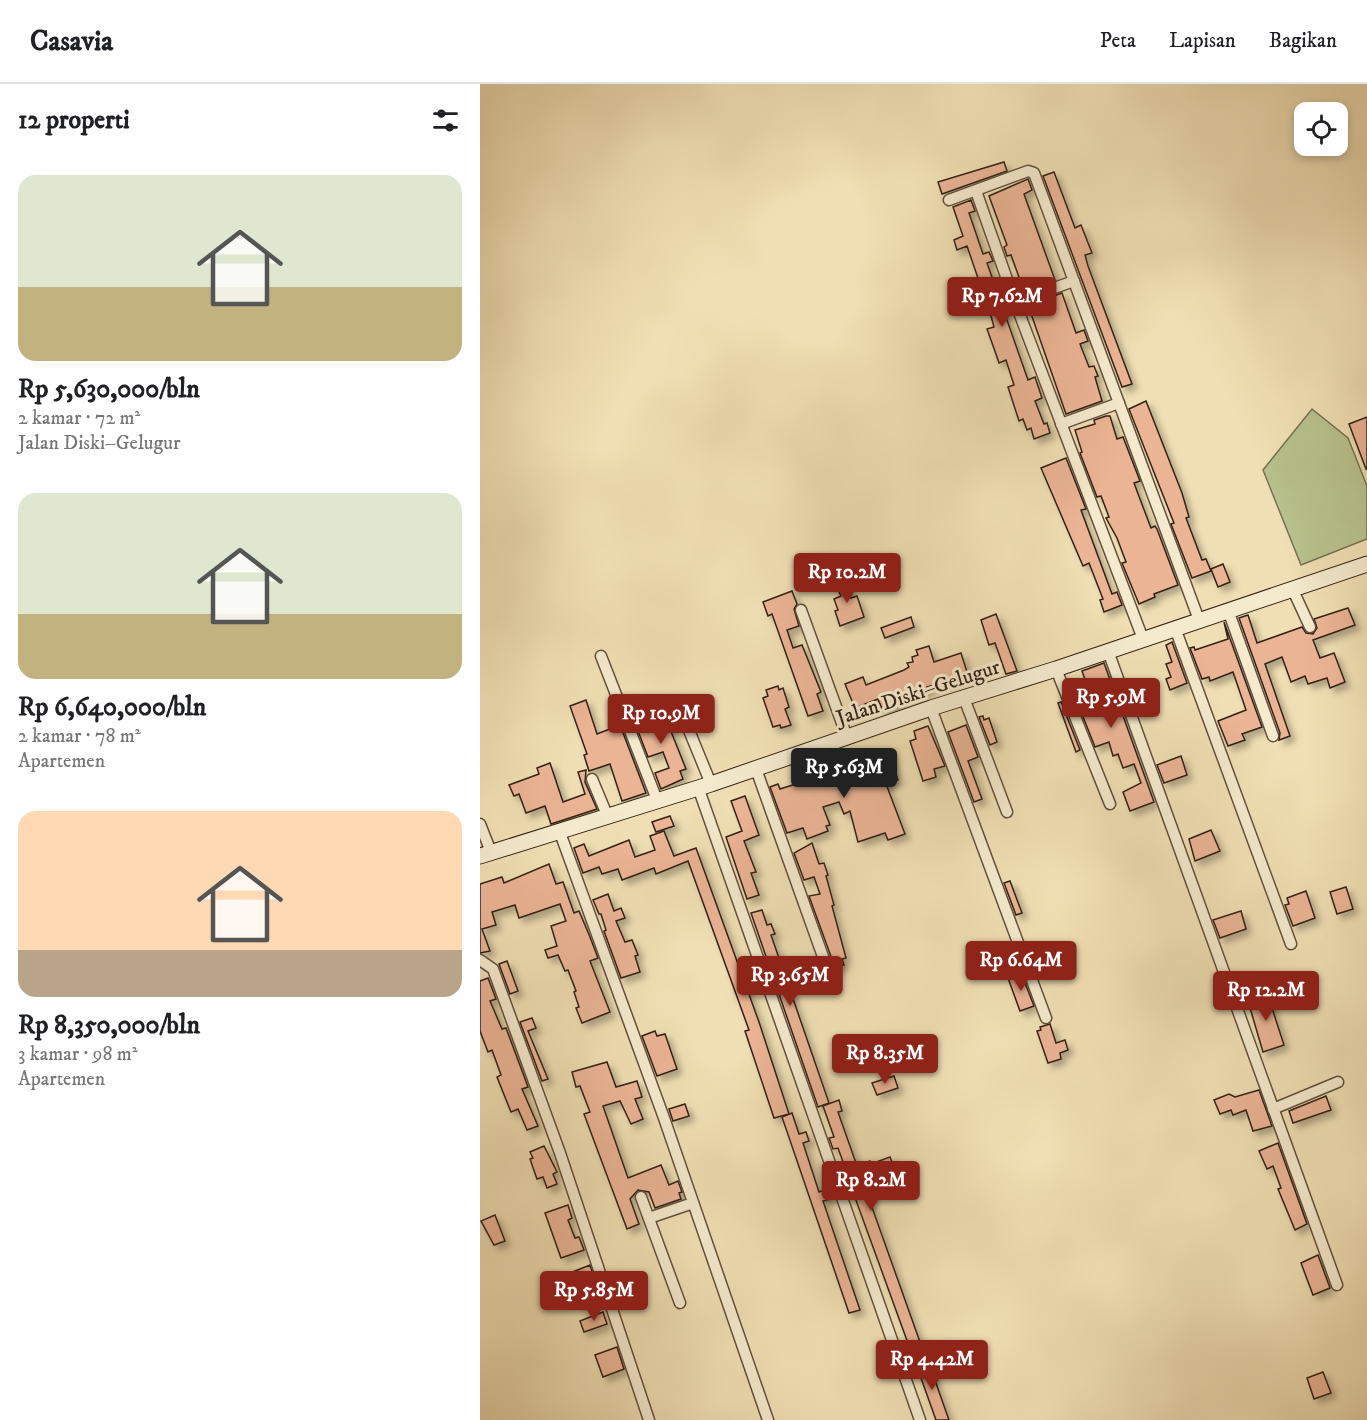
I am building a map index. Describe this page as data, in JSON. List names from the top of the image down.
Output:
{
  "streets": {
    "main road": ["Jalan Diski–Gelugur"]
  },
  "page": {
    "header": "Casavia",
    "nav": ["Peta", "Lapisan", "Bagikan"],
    "heading": "12 properti",
    "list": [
      {
        "name": "Rp 5,630,000/bln",
        "note": "2 kamar · 72 m² · Jalan Diski–Gelugur"
      },
      {
        "name": "Rp 6,640,000/bln",
        "note": "2 kamar · 78 m² · Apartemen"
      },
      {
        "name": "Rp 8,350,000/bln",
        "note": "3 kamar · 98 m² · Apartemen"
      }
    ],
    "price": [
      "Rp 7.62M",
      "Rp 10.2M",
      "Rp 5.9M",
      "Rp 10.9M",
      "Rp 5.63M",
      "Rp 6.64M",
      "Rp 3.65M",
      "Rp 12.2M",
      "Rp 8.35M",
      "Rp 8.2M",
      "Rp 5.85M",
      "Rp 4.42M"
    ]
  }
}
